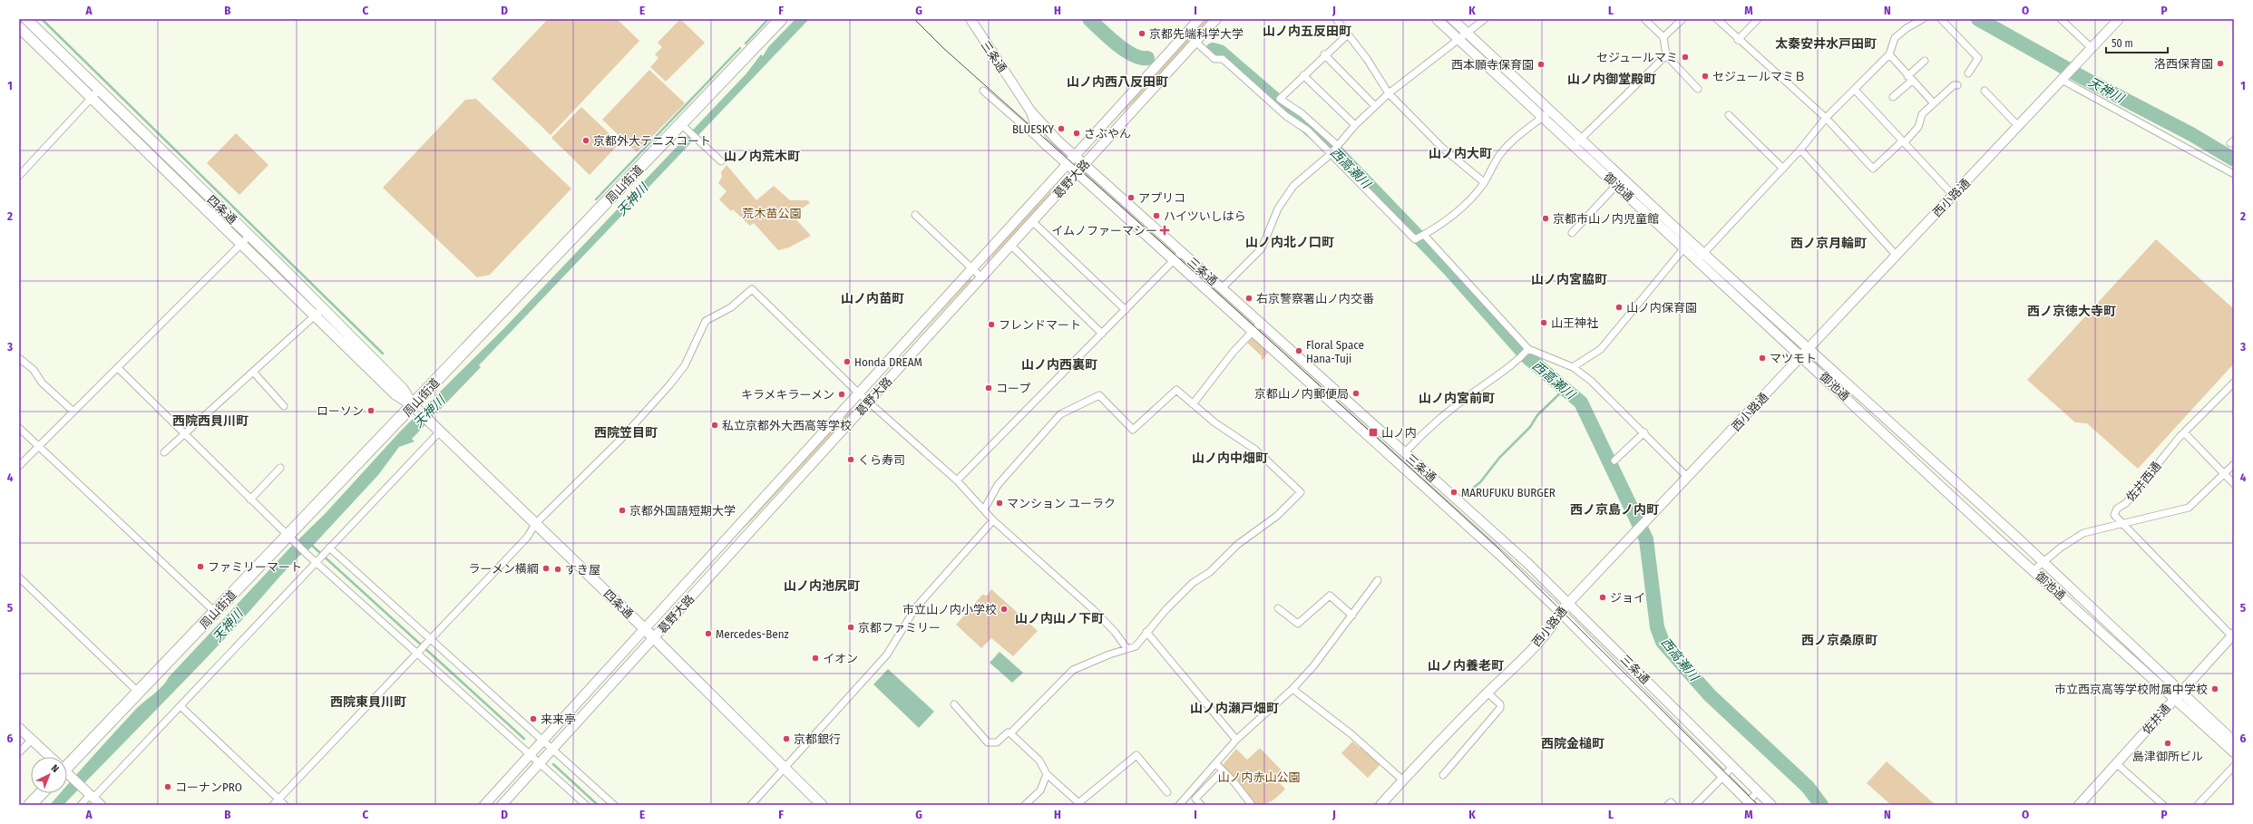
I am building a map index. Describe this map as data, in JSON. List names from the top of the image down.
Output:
{
  "streets": {
    "highway": ["周山街道"],
    "main road": ["四条通"],
    "street": [
      "三条通",
      "葛野大路",
      "御池通",
      "西小路通",
      "佐井西通",
      "佐井通"
    ]
  },
  "crossings": [
    ["三条通", "葛野大路"],
    ["三条通", "西小路通"],
    ["葛野大路", "四条通"],
    ["周山街道", "四条通"],
    ["御池通", "西小路通"],
    ["御池通", "佐井通"]
  ],
  "districts": [
    "山ノ内五反田町",
    "太秦安井水戸田町",
    "山ノ内御堂殿町",
    "山ノ内西八反田町",
    "山ノ内大町",
    "山ノ内荒木町",
    "山ノ内北ノ口町",
    "西ノ京月輪町",
    "山ノ内宮脇町",
    "山ノ内苗町",
    "西ノ京徳大寺町",
    "山ノ内西裏町",
    "山ノ内宮前町",
    "西院西貝川町",
    "西院笠目町",
    "山ノ内中畑町",
    "西ノ京島ノ内町",
    "山ノ内池尻町",
    "山ノ内山ノ下町",
    "西ノ京桑原町",
    "山ノ内養老町",
    "西院東貝川町",
    "山ノ内瀬戸畑町",
    "西院金槌町"
  ],
  "water": ["天神川", "西高瀬川"],
  "parks": ["荒木苗公園", "山ノ内赤山公園"],
  "places": {
    "other": [
      "京都先端科学大学",
      "セジュールマミ",
      "洛西保育園",
      "西本願寺保育園",
      "セジュールマミＢ",
      "BLUESKY",
      "さぶやん",
      "京都外大テニスコート",
      "アプリコ",
      "ハイツいしはら",
      "京都市山ノ内児童館",
      "右京警察署山ノ内交番",
      "山ノ内保育園",
      "山王神社",
      "フレンドマート",
      "Floral Space Hana-Tuji",
      "マツモト",
      "Honda DREAM",
      "コープ",
      "京都山ノ内郵便局",
      "キラメキラーメン",
      "ローソン",
      "私立京都外大西高等学校",
      "くら寿司",
      "MARUFUKU BURGER",
      "マンション ユーラク",
      "京都外国語短期大学",
      "ファミリーマート",
      "ラーメン横綱",
      "すき屋",
      "ジョイ",
      "市立山ノ内小学校",
      "京都ファミリー",
      "Mercedes-Benz",
      "イオン",
      "市立西京高等学校附属中学校",
      "来来亭",
      "京都銀行",
      "島津御所ビル",
      "コーナンPRO"
    ],
    "health": ["イムノファーマシー"],
    "transit": ["山ノ内"]
  },
  "scale_bar": "50 m",
  "north": "top right",
  "grid": {
    "columns": [
      "A",
      "B",
      "C",
      "D",
      "E",
      "F",
      "G",
      "H",
      "I",
      "J",
      "K",
      "L",
      "M",
      "N",
      "O",
      "P"
    ],
    "rows": [
      "1",
      "2",
      "3",
      "4",
      "5",
      "6"
    ]
  }
}
